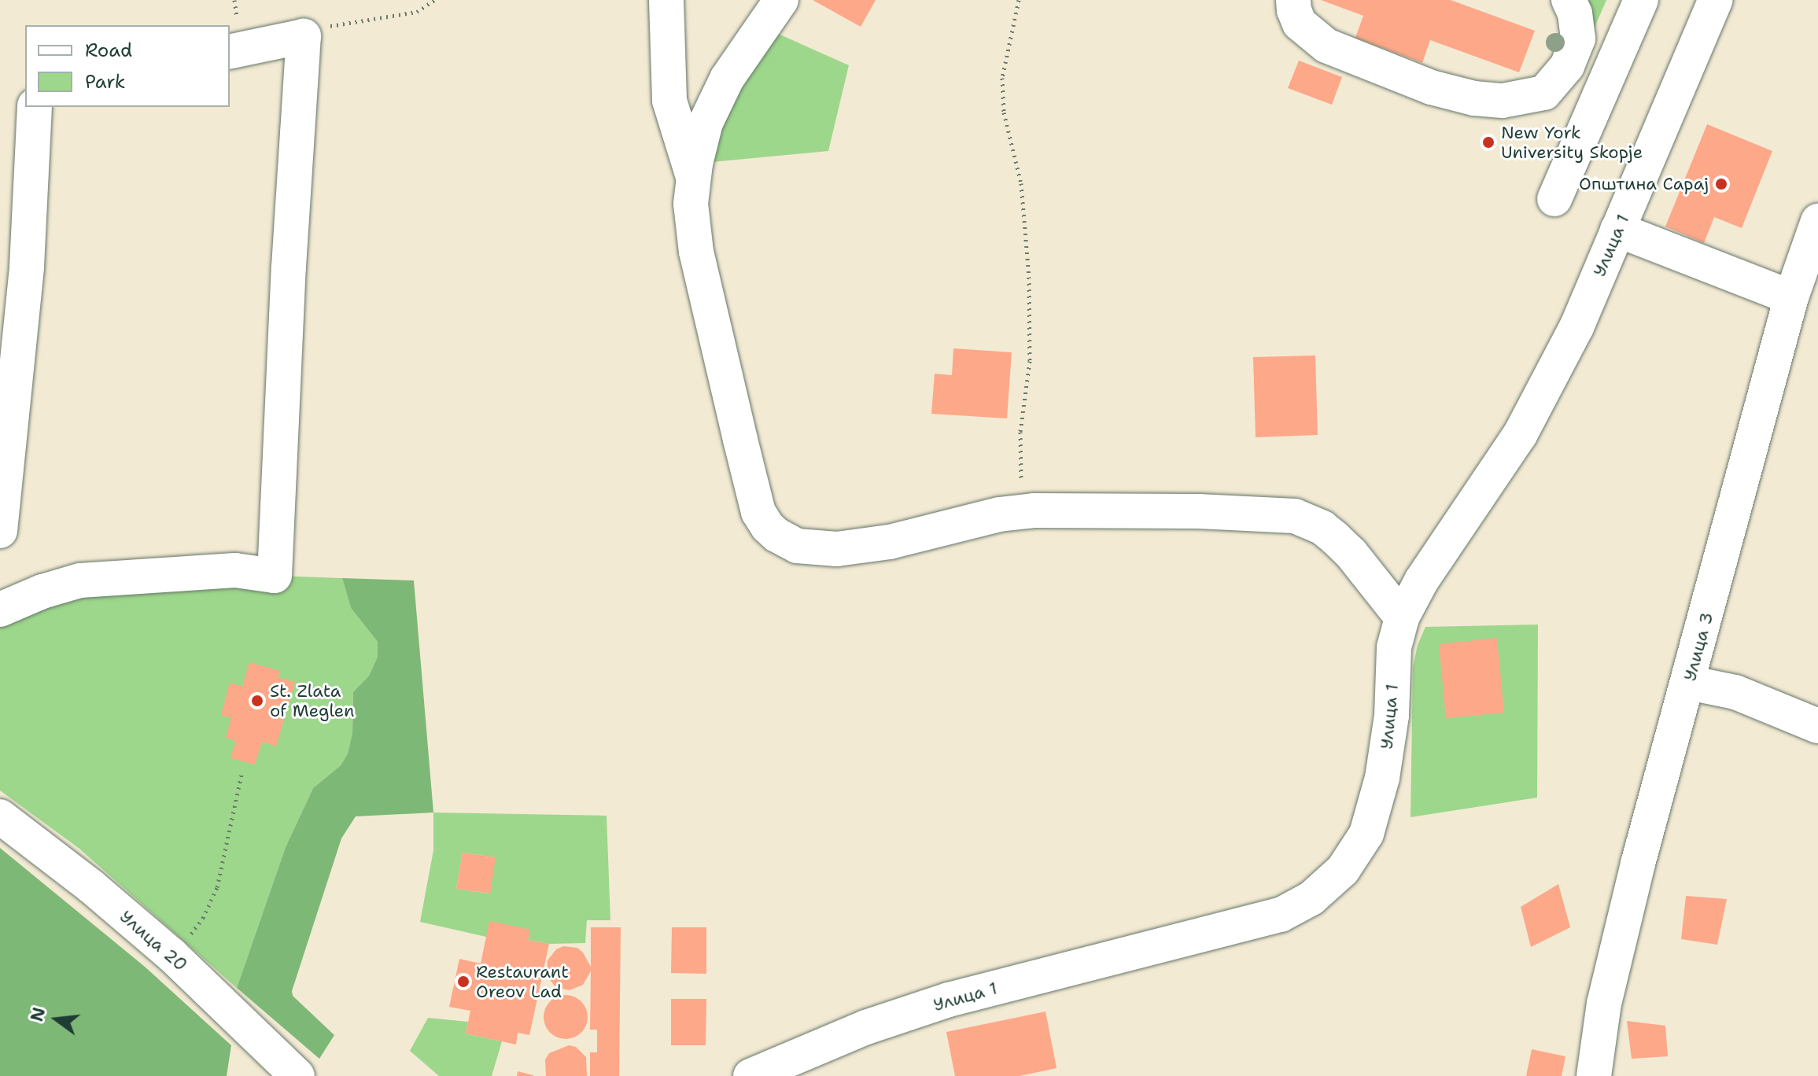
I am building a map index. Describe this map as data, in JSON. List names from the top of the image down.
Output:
{
  "streets": {
    "street": ["Улица 1", "Улица 3", "Улица 20"]
  },
  "places": [
    "New York University Skopje",
    "Општина Сарај",
    "St. Zlata of Meglen",
    "Restaurant Oreov Lad"
  ],
  "legend": ["Road", "Park"],
  "north": "left"
}
